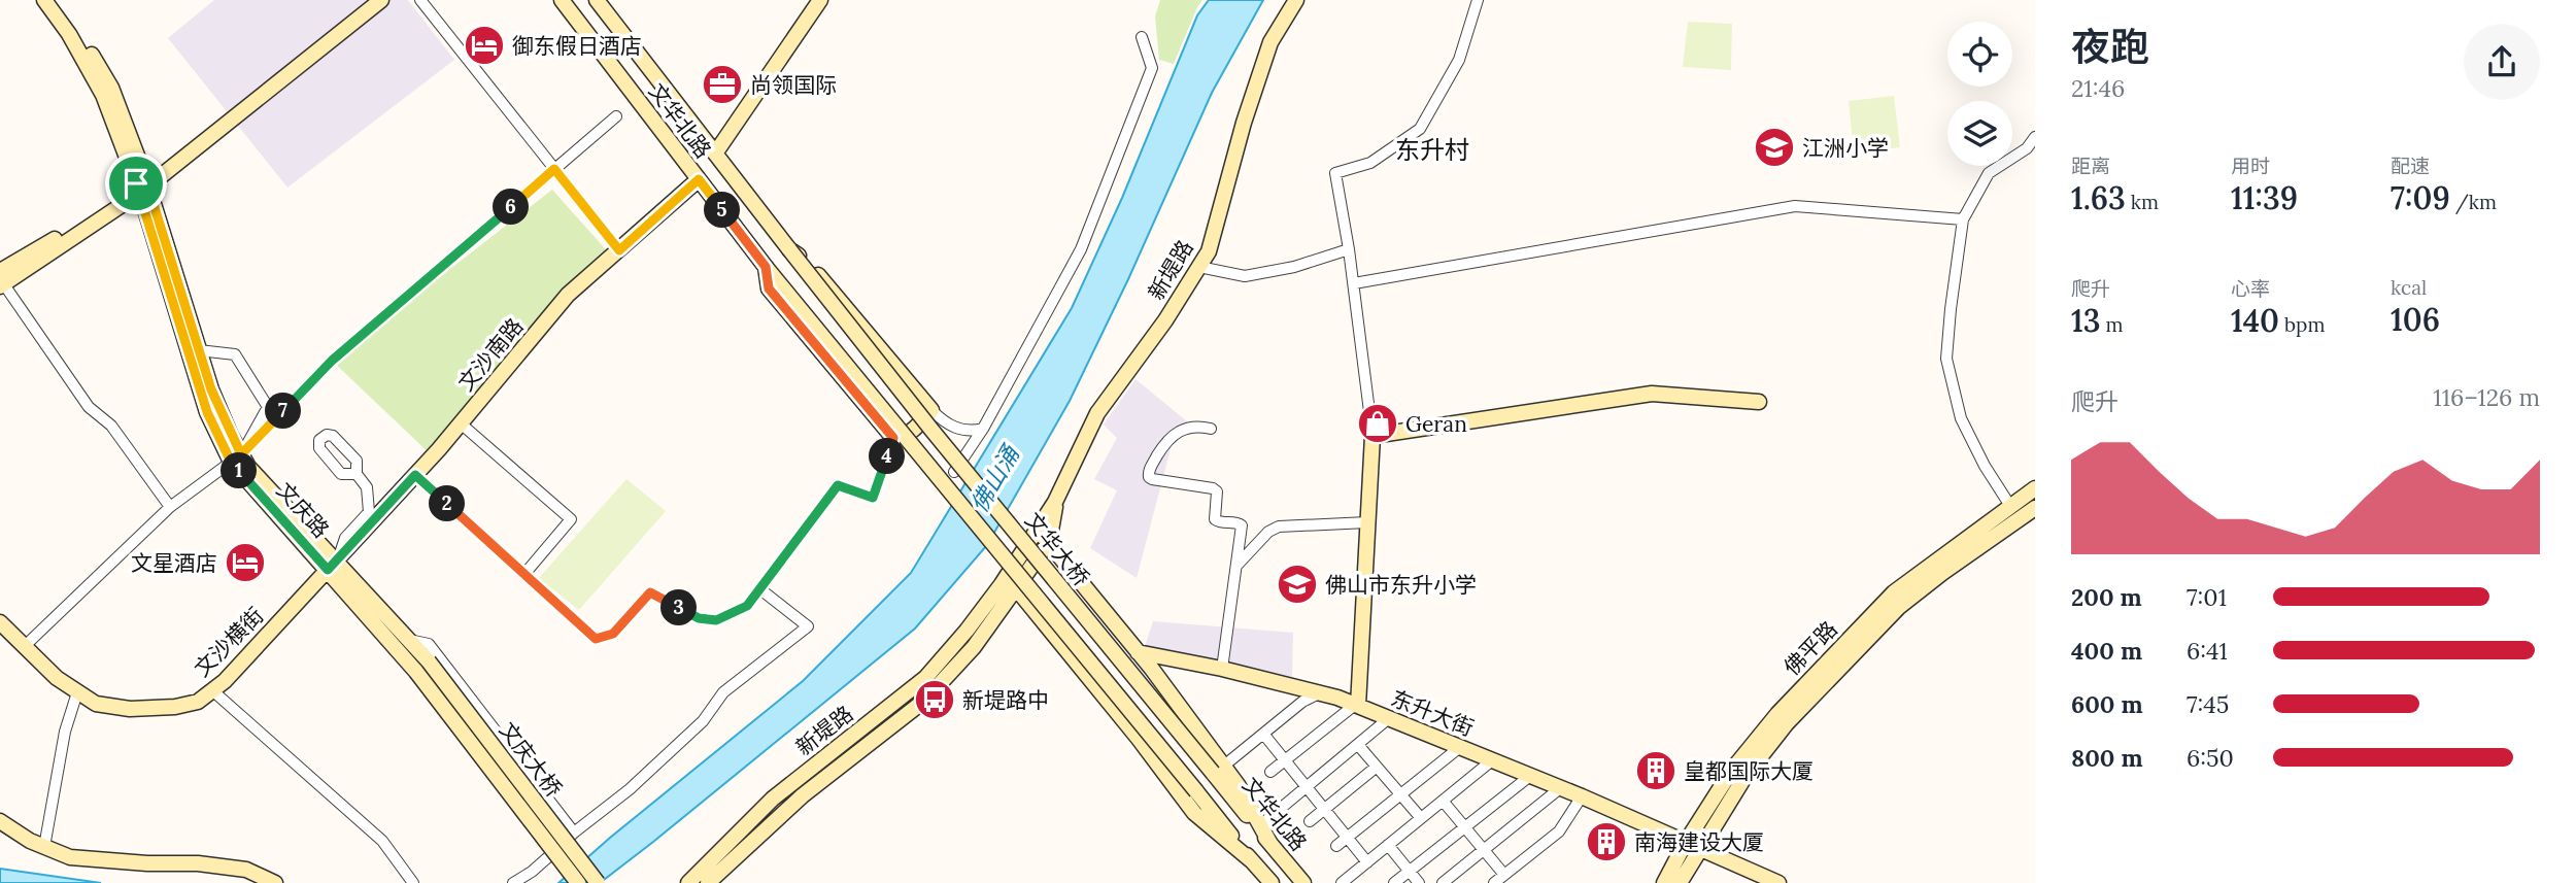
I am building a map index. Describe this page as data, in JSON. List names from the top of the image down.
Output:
{
  "streets": {
    "main road": [
      "文华北路",
      "新堤路",
      "文沙南路",
      "文庆路",
      "文华大桥",
      "文沙横街",
      "佛平路",
      "东升大街",
      "文庆大桥"
    ]
  },
  "crossings": [
    ["文华北路", "文沙南路"],
    ["文华北路", "文华大桥"],
    ["文沙南路", "文庆路"],
    ["文沙南路", "文沙横街"],
    ["文庆路", "文沙横街"],
    ["文庆路", "文庆大桥"],
    ["佛平路", "东升大街"]
  ],
  "districts": ["东升村"],
  "water": ["佛山涌"],
  "places": {
    "hotel": ["御东假日酒店", "文星酒店"],
    "office": ["尚领国际"],
    "school or university": ["江洲小学", "佛山市东升小学"],
    "shop": ["Geran"],
    "bus stop": ["新堤路中"],
    "building": ["皇都国际大厦", "南海建设大厦"]
  },
  "page": {
    "heading": ["夜跑", "21:46"],
    "stats": [
      ["距离", "1.63 km"],
      ["用时", "11:39"],
      ["配速", "7:09 /km"],
      ["爬升", "13 m"],
      ["心率", "140 bpm"],
      ["kcal", "106"]
    ],
    "pins": [
      "6",
      "5",
      "7",
      "4",
      "1",
      "2",
      "3"
    ],
    "chart": ["爬升", "116–126 m"],
    "list": [
      {
        "name": "200 m",
        "note": "7:01"
      },
      {
        "name": "400 m",
        "note": "6:41"
      },
      {
        "name": "600 m",
        "note": "7:45"
      },
      {
        "name": "800 m",
        "note": "6:50"
      }
    ]
  }
}
